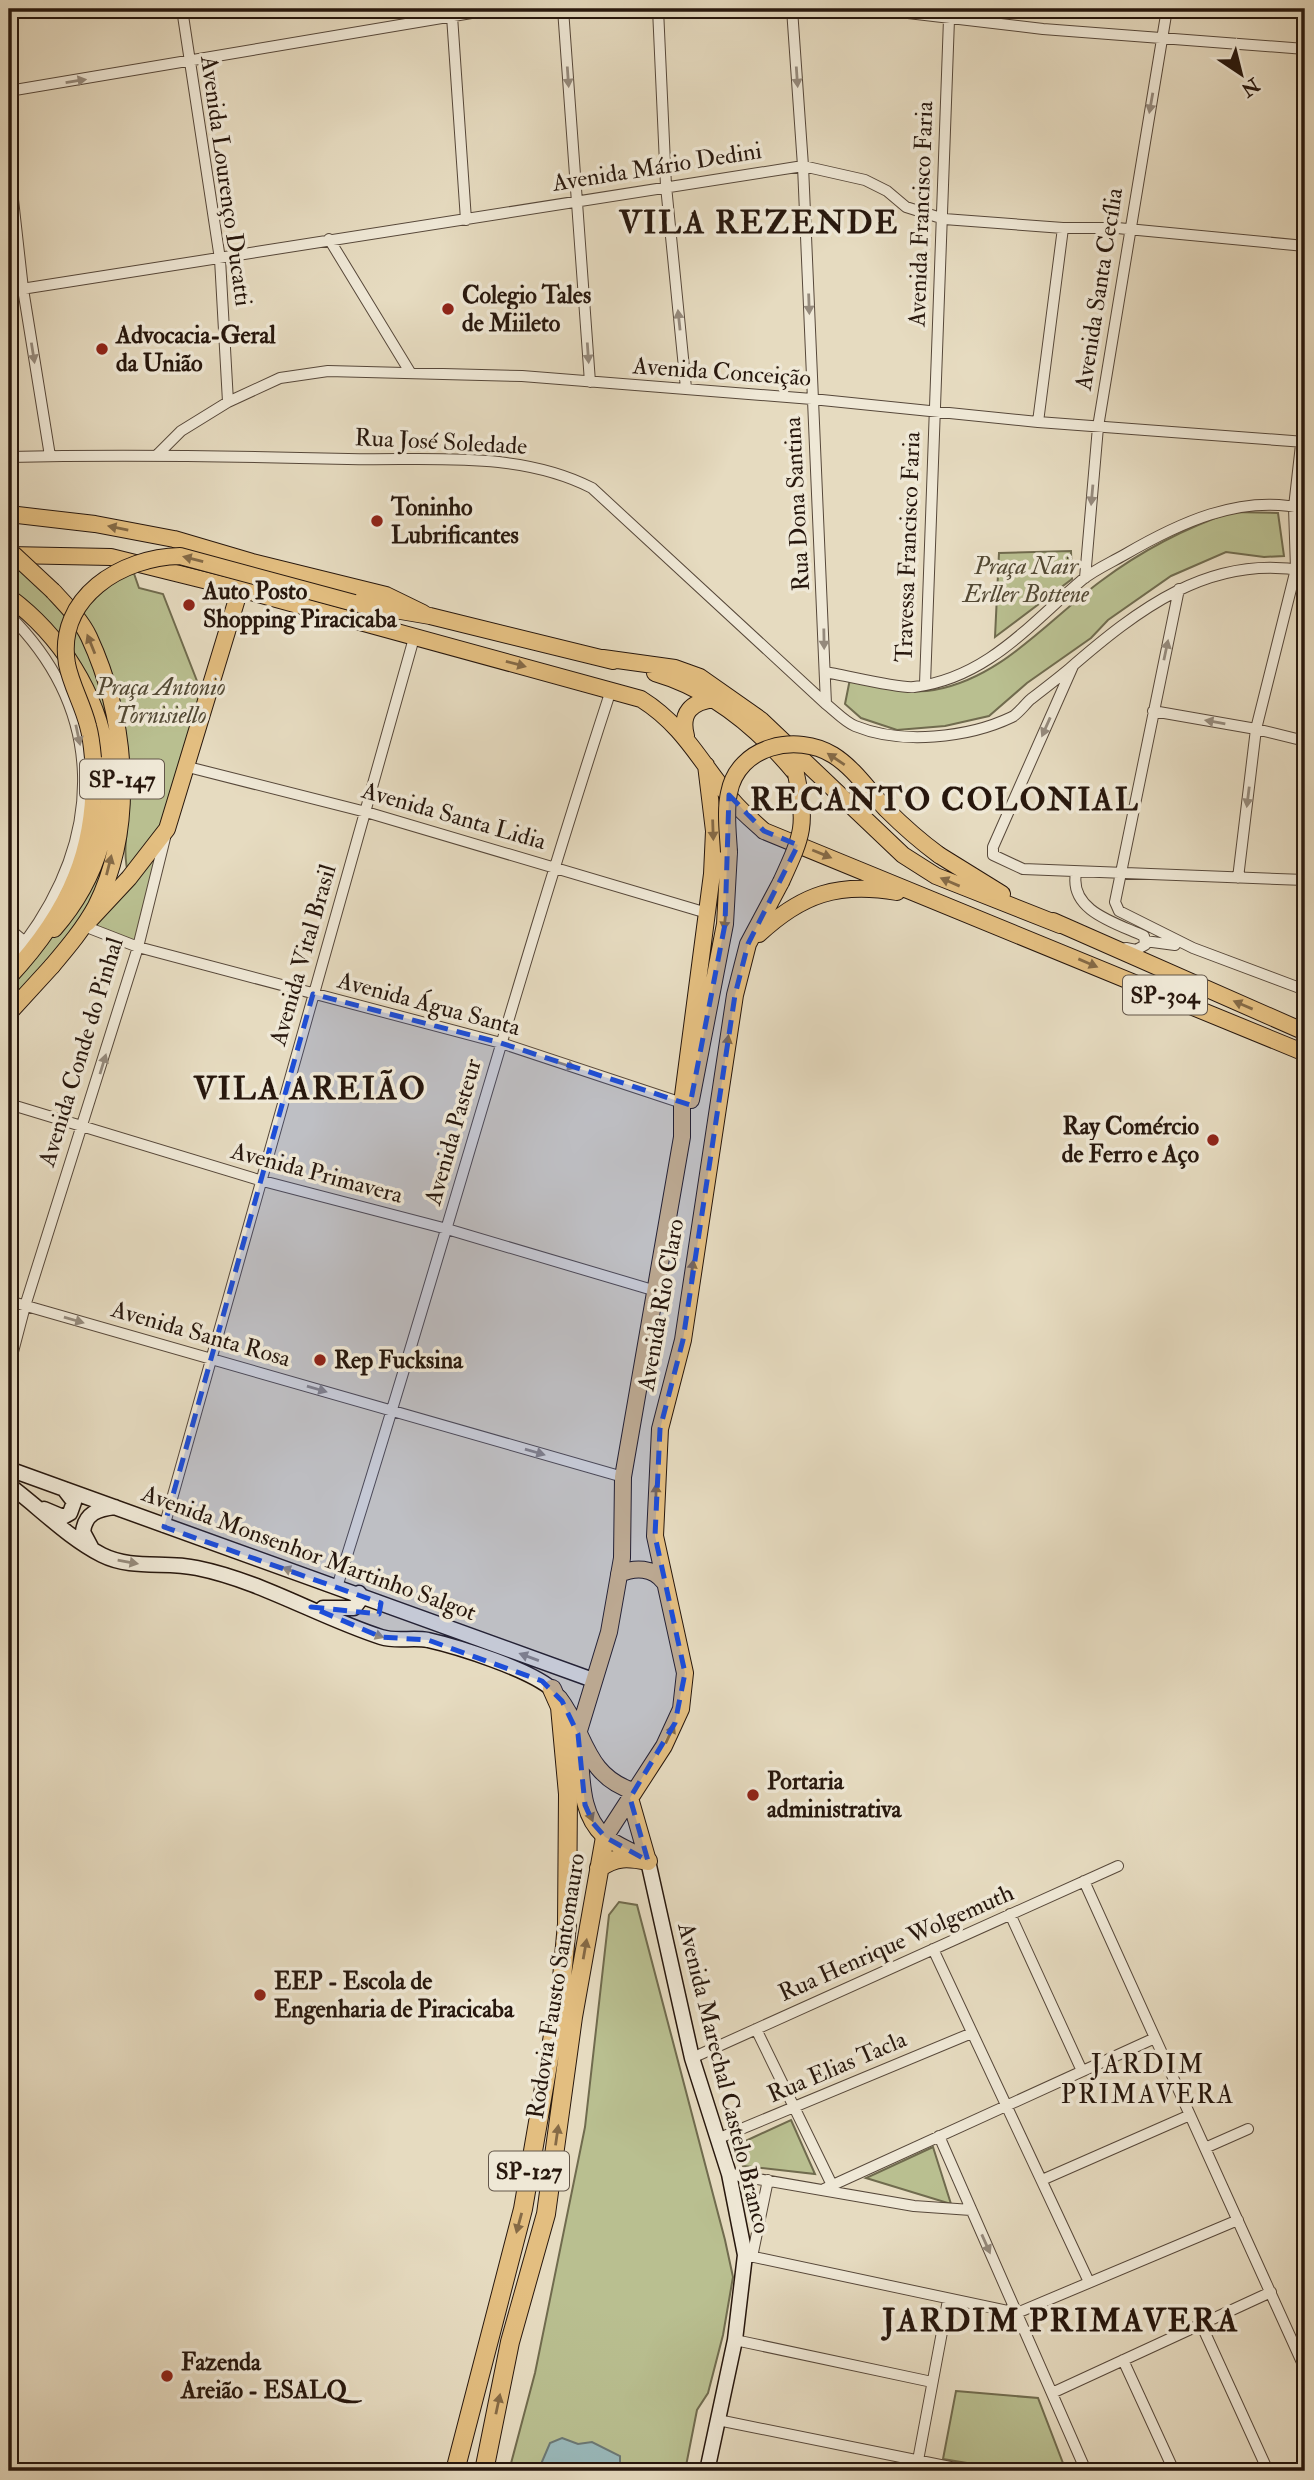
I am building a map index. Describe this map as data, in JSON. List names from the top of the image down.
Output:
{
  "streets": {
    "highway": ["Rodovia Fausto Santomauro", "SP-127"],
    "main road": [
      "SP-147",
      "SP-304",
      "Avenida Conde do Pinhal",
      "Avenida Rio Claro",
      "Avenida Monsenhor Martinho Salgot",
      "Avenida Marechal Castelo Branco"
    ],
    "street": [
      "Avenida Mário Dedini",
      "Avenida Lourenço Ducatti",
      "Avenida Francisco Faria",
      "Avenida Santa Cecília",
      "Avenida Conceição",
      "Rua José Soledade",
      "Rua Dona Santina",
      "Travessa Francisco Faria",
      "Avenida Santa Lidia",
      "Avenida Vital Brasil",
      "Avenida Água Santa",
      "Avenida Pasteur",
      "Avenida Primavera",
      "Avenida Santa Rosa",
      "Rua Henrique Wolgemuth",
      "Rua Elias Tacla"
    ]
  },
  "crossings": [
    ["Avenida Mário Dedini", "Avenida Lourenço Ducatti"],
    ["Avenida Mário Dedini", "Avenida Francisco Faria"],
    ["Avenida Mário Dedini", "Avenida Santa Cecília"],
    ["Avenida Mário Dedini", "Rua Dona Santina"],
    ["Avenida Lourenço Ducatti", "Avenida Conceição"],
    ["Avenida Francisco Faria", "Avenida Conceição"],
    ["Avenida Francisco Faria", "Travessa Francisco Faria"],
    ["Avenida Santa Cecília", "Avenida Conceição"],
    ["Avenida Conceição", "Rua José Soledade"],
    ["Avenida Conceição", "Rua Dona Santina"],
    ["Avenida Conceição", "Travessa Francisco Faria"],
    ["Rua José Soledade", "Rua Dona Santina"],
    ["SP-147", "Avenida Água Santa"],
    ["SP-147", "Avenida Conde do Pinhal"],
    ["Avenida Santa Lidia", "Avenida Vital Brasil"],
    ["Avenida Santa Lidia", "Avenida Conde do Pinhal"],
    ["Avenida Santa Lidia", "Avenida Pasteur"],
    ["Avenida Santa Lidia", "Avenida Rio Claro"],
    ["Avenida Vital Brasil", "Avenida Água Santa"],
    ["Avenida Vital Brasil", "Avenida Primavera"],
    ["Avenida Vital Brasil", "Avenida Santa Rosa"],
    ["Avenida Vital Brasil", "Avenida Monsenhor Martinho Salgot"],
    ["Avenida Água Santa", "Avenida Conde do Pinhal"],
    ["Avenida Água Santa", "Avenida Pasteur"],
    ["Avenida Água Santa", "Avenida Rio Claro"],
    ["Avenida Conde do Pinhal", "Avenida Primavera"],
    ["Avenida Conde do Pinhal", "Avenida Santa Rosa"],
    ["Avenida Pasteur", "Avenida Primavera"],
    ["Avenida Pasteur", "Avenida Santa Rosa"],
    ["Avenida Pasteur", "Avenida Monsenhor Martinho Salgot"],
    ["Avenida Primavera", "Avenida Rio Claro"],
    ["Avenida Rio Claro", "Avenida Santa Rosa"],
    ["Avenida Rio Claro", "Avenida Monsenhor Martinho Salgot"],
    ["Avenida Rio Claro", "Rodovia Fausto Santomauro"],
    ["Avenida Monsenhor Martinho Salgot", "Rodovia Fausto Santomauro"],
    ["Rua Henrique Wolgemuth", "Avenida Marechal Castelo Branco"],
    ["Rua Elias Tacla", "Avenida Marechal Castelo Branco"]
  ],
  "one_way": ["Avenida Santa Cecília", "Rua Dona Santina", "Avenida Santa Rosa"],
  "districts": [
    "VILA REZENDE",
    "RECANTO COLONIAL",
    "VILA AREIÃO",
    "JARDIM PRIMAVERA",
    "JARDIM PRIMAVERA"
  ],
  "parks": ["Praça Nair Erller Bottene", "Praça Antonio Tornisiello"],
  "places": [
    "Colegio Tales de Miileto",
    "Advocacia-Geral da União",
    "Toninho Lubrificantes",
    "Auto Posto Shopping Piracicaba",
    "Ray Comércio de Ferro e Aço",
    "Rep Fucksina",
    "Portaria administrativa",
    "EEP - Escola de Engenharia de Piracicaba",
    "Fazenda Areião - ESALQ"
  ],
  "north": "bottom right"
}
